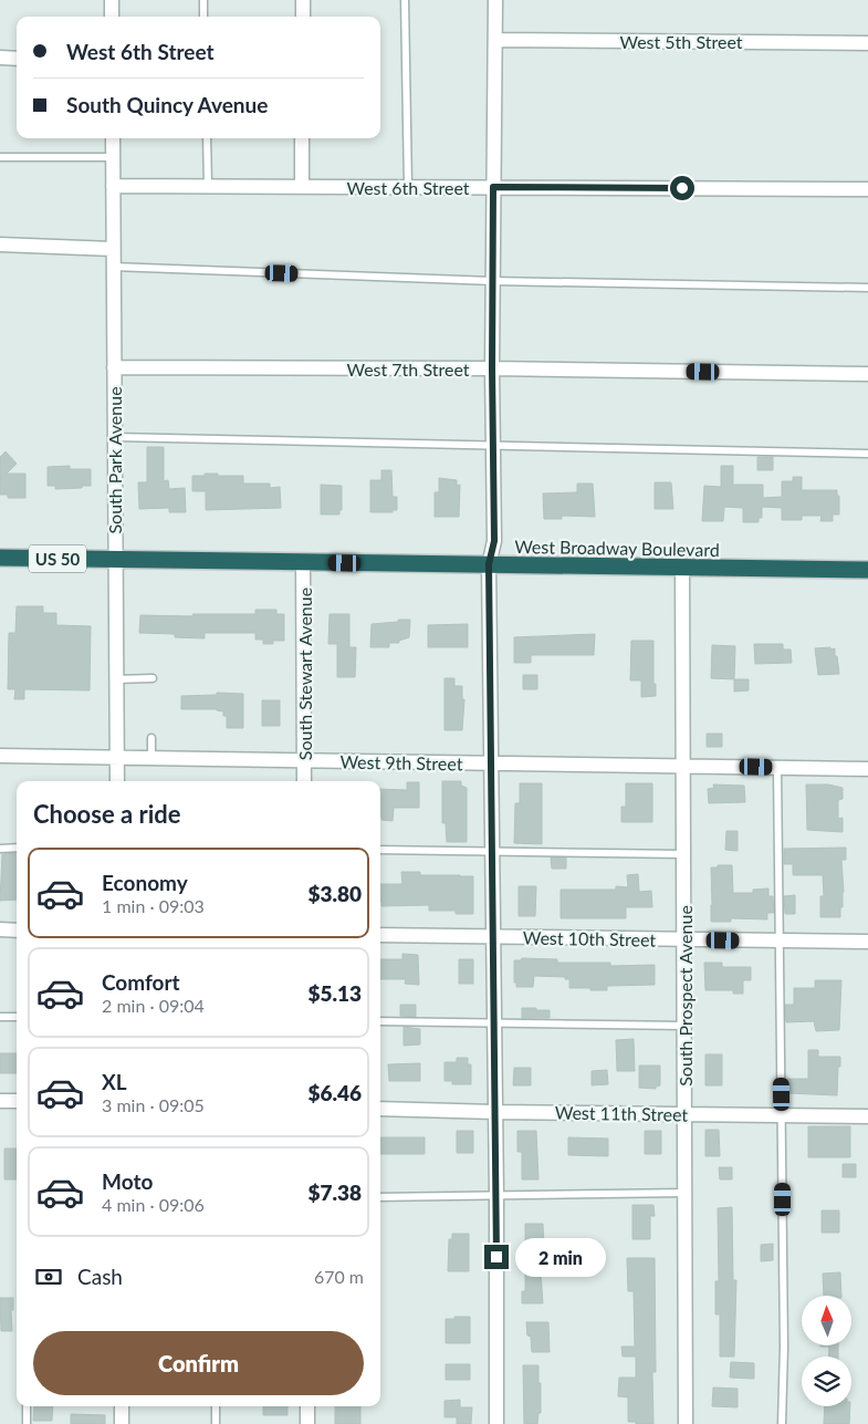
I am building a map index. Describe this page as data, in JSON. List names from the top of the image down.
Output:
{
  "streets": {
    "highway": ["West Broadway Boulevard", "US 50"],
    "street": [
      "West 5th Street",
      "West 6th Street",
      "West 7th Street",
      "South Park Avenue",
      "South Stewart Avenue",
      "West 9th Street",
      "West 10th Street",
      "South Prospect Avenue",
      "West 11th Street"
    ]
  },
  "crossings": [
    ["West 6th Street", "South Park Avenue"],
    ["West 7th Street", "South Park Avenue"],
    ["South Park Avenue", "West Broadway Boulevard"],
    ["South Park Avenue", "West 9th Street"],
    ["West Broadway Boulevard", "South Stewart Avenue"],
    ["West Broadway Boulevard", "South Prospect Avenue"],
    ["South Stewart Avenue", "West 9th Street"],
    ["West 9th Street", "South Prospect Avenue"],
    ["West 10th Street", "South Prospect Avenue"],
    ["South Prospect Avenue", "West 11th Street"]
  ],
  "north": "top",
  "page": {
    "banner": ["West 6th Street", "South Quincy Avenue"],
    "heading": "Choose a ride",
    "list": [
      {
        "name": "Economy",
        "note": "1 min · 09:03",
        "value": "$3.80"
      },
      {
        "name": "Comfort",
        "note": "2 min · 09:04",
        "value": "$5.13"
      },
      {
        "name": "XL",
        "note": "3 min · 09:05",
        "value": "$6.46"
      },
      {
        "name": "Moto",
        "note": "4 min · 09:06",
        "value": "$7.38"
      }
    ],
    "bubble": "2 min",
    "pay": ["Cash", "670 m"],
    "buttons": "Confirm"
  }
}
